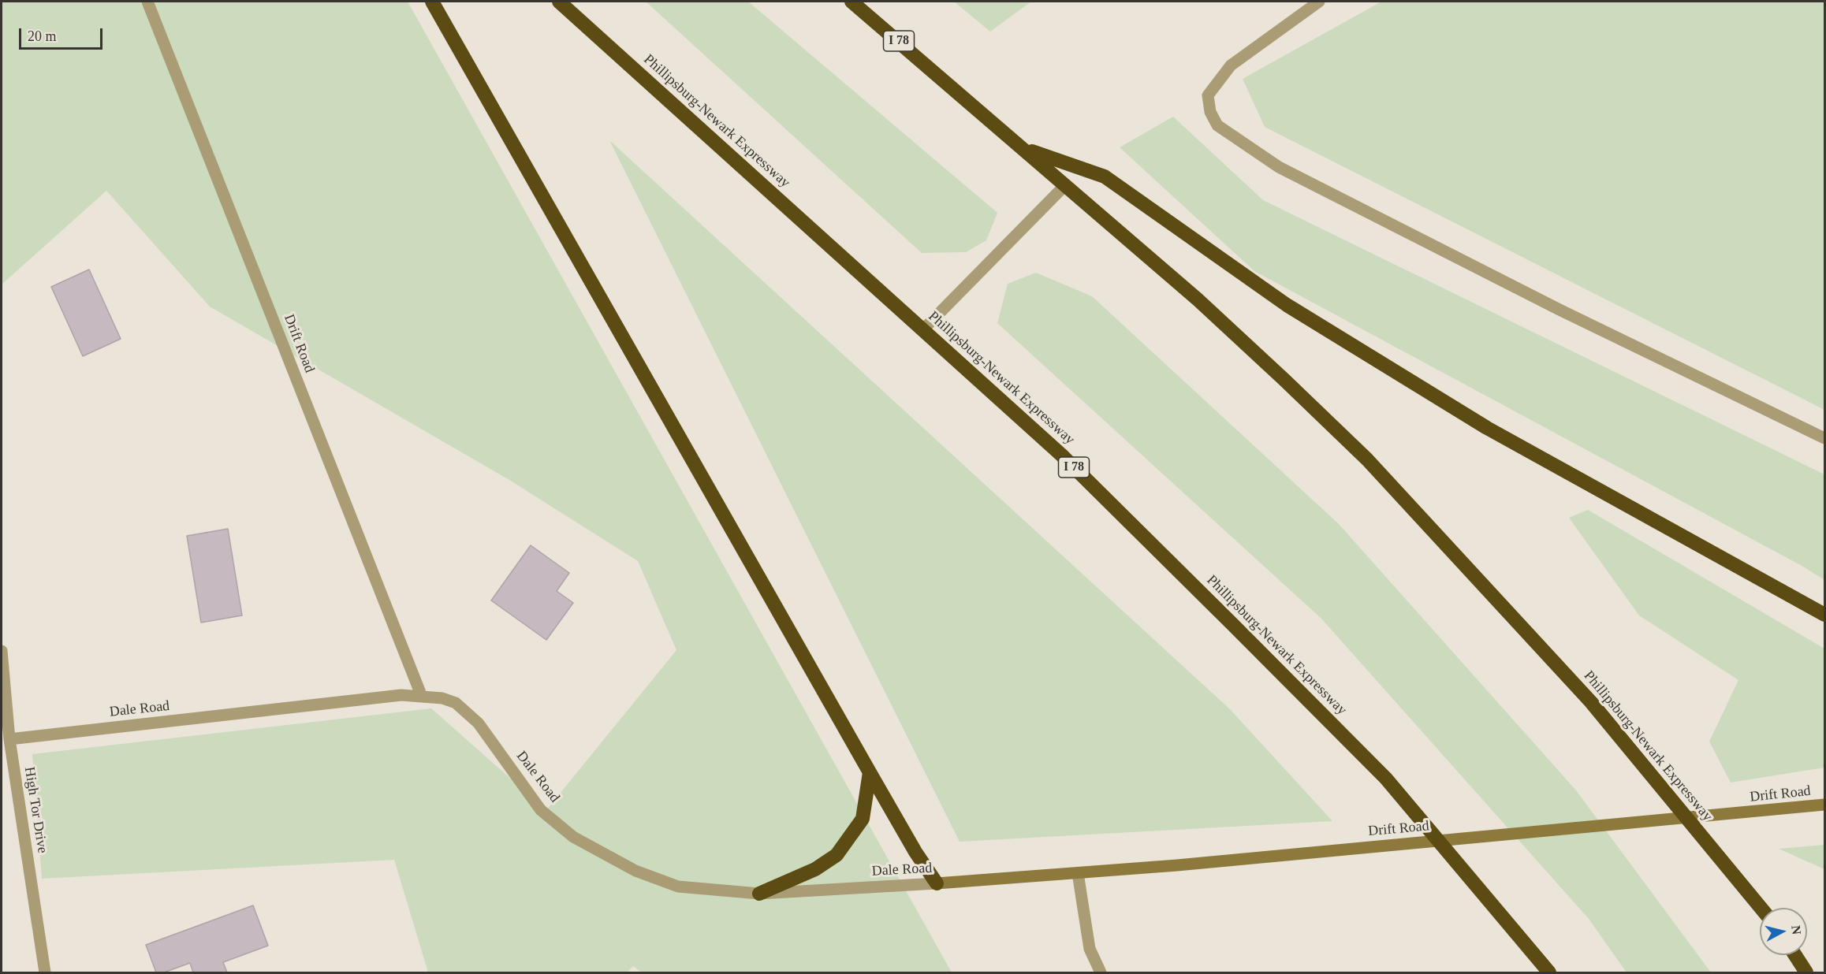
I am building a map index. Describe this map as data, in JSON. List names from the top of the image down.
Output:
{
  "streets": {
    "highway": ["I 78", "Phillipsburg-Newark Expressway"],
    "main road": ["Drift Road", "Dale Road"],
    "street": ["High Tor Drive"]
  },
  "crossings": [
    ["Drift Road", "Dale Road"],
    ["Dale Road", "High Tor Drive"]
  ],
  "scale_bar": "20 m",
  "north": "right"
}
